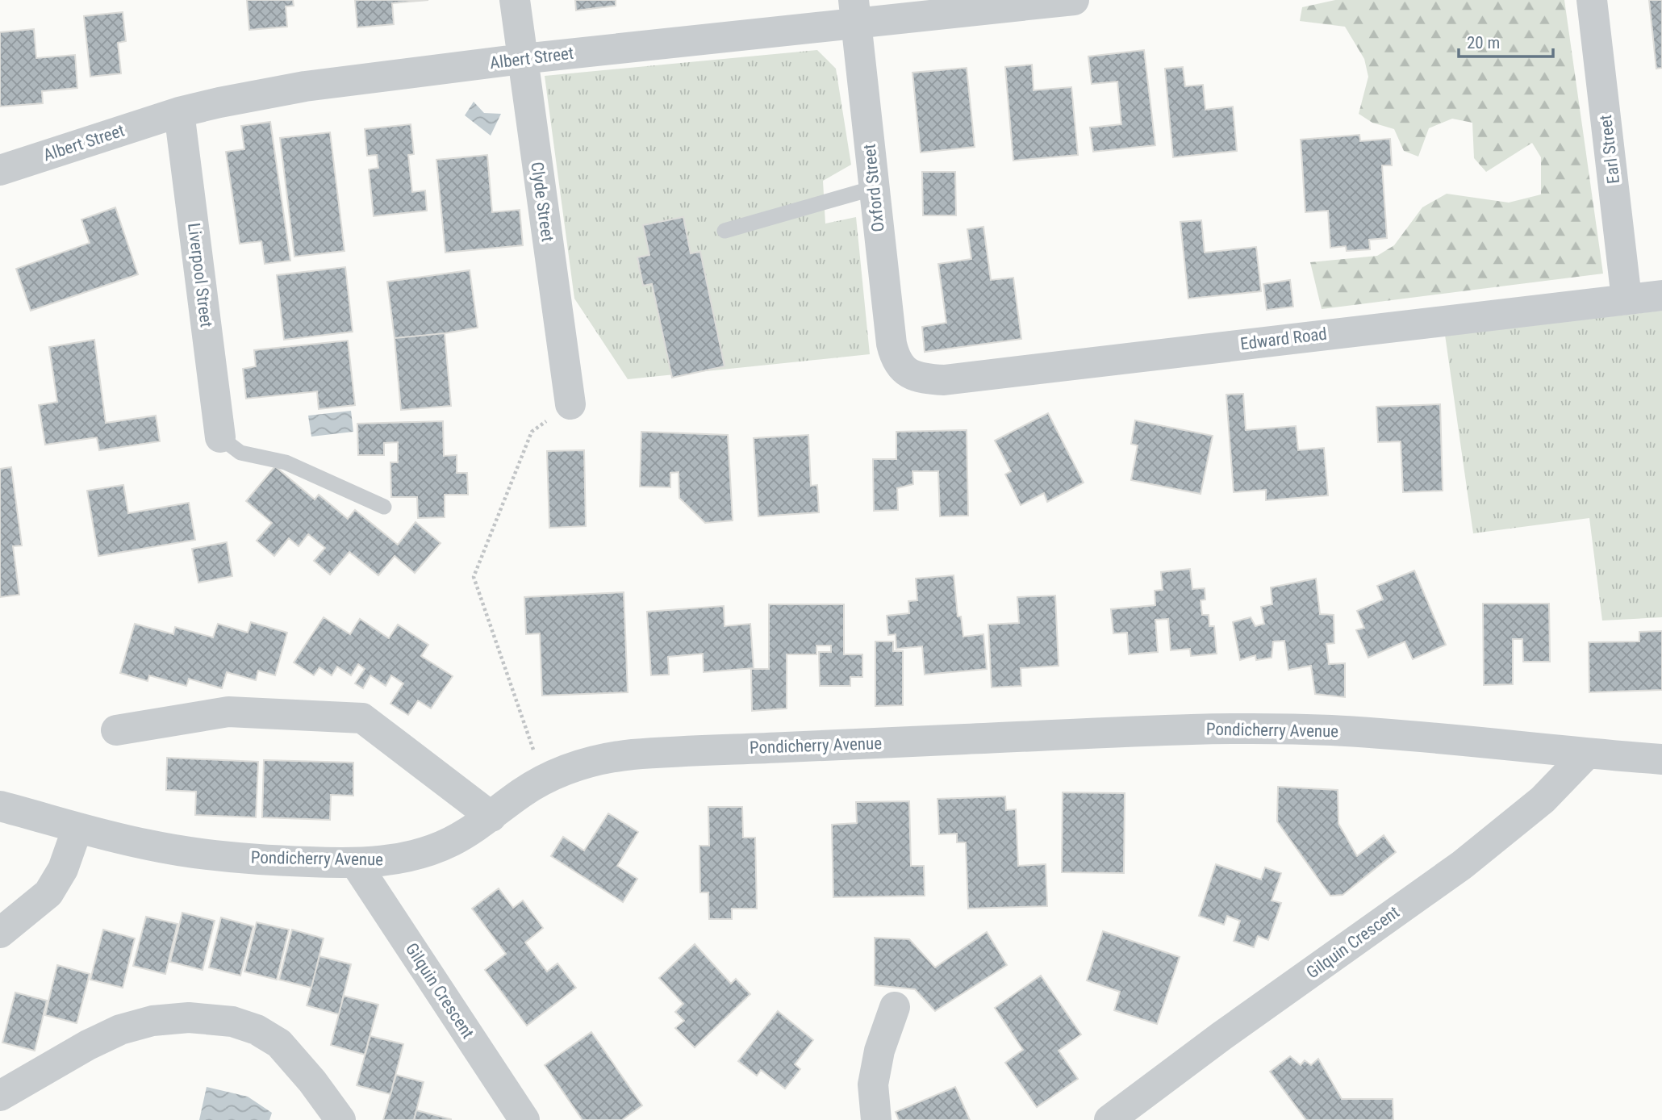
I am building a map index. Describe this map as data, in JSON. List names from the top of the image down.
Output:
{
  "streets": {
    "street": [
      "Albert Street",
      "Earl Street",
      "Oxford Street",
      "Clyde Street",
      "Liverpool Street",
      "Edward Road",
      "Pondicherry Avenue",
      "Gilquin Crescent"
    ]
  },
  "crossings": [
    ["Albert Street", "Oxford Street"],
    ["Albert Street", "Clyde Street"],
    ["Albert Street", "Liverpool Street"],
    ["Earl Street", "Edward Road"],
    ["Oxford Street", "Edward Road"],
    ["Pondicherry Avenue", "Gilquin Crescent"]
  ],
  "scale_bar": "20 m"
}
